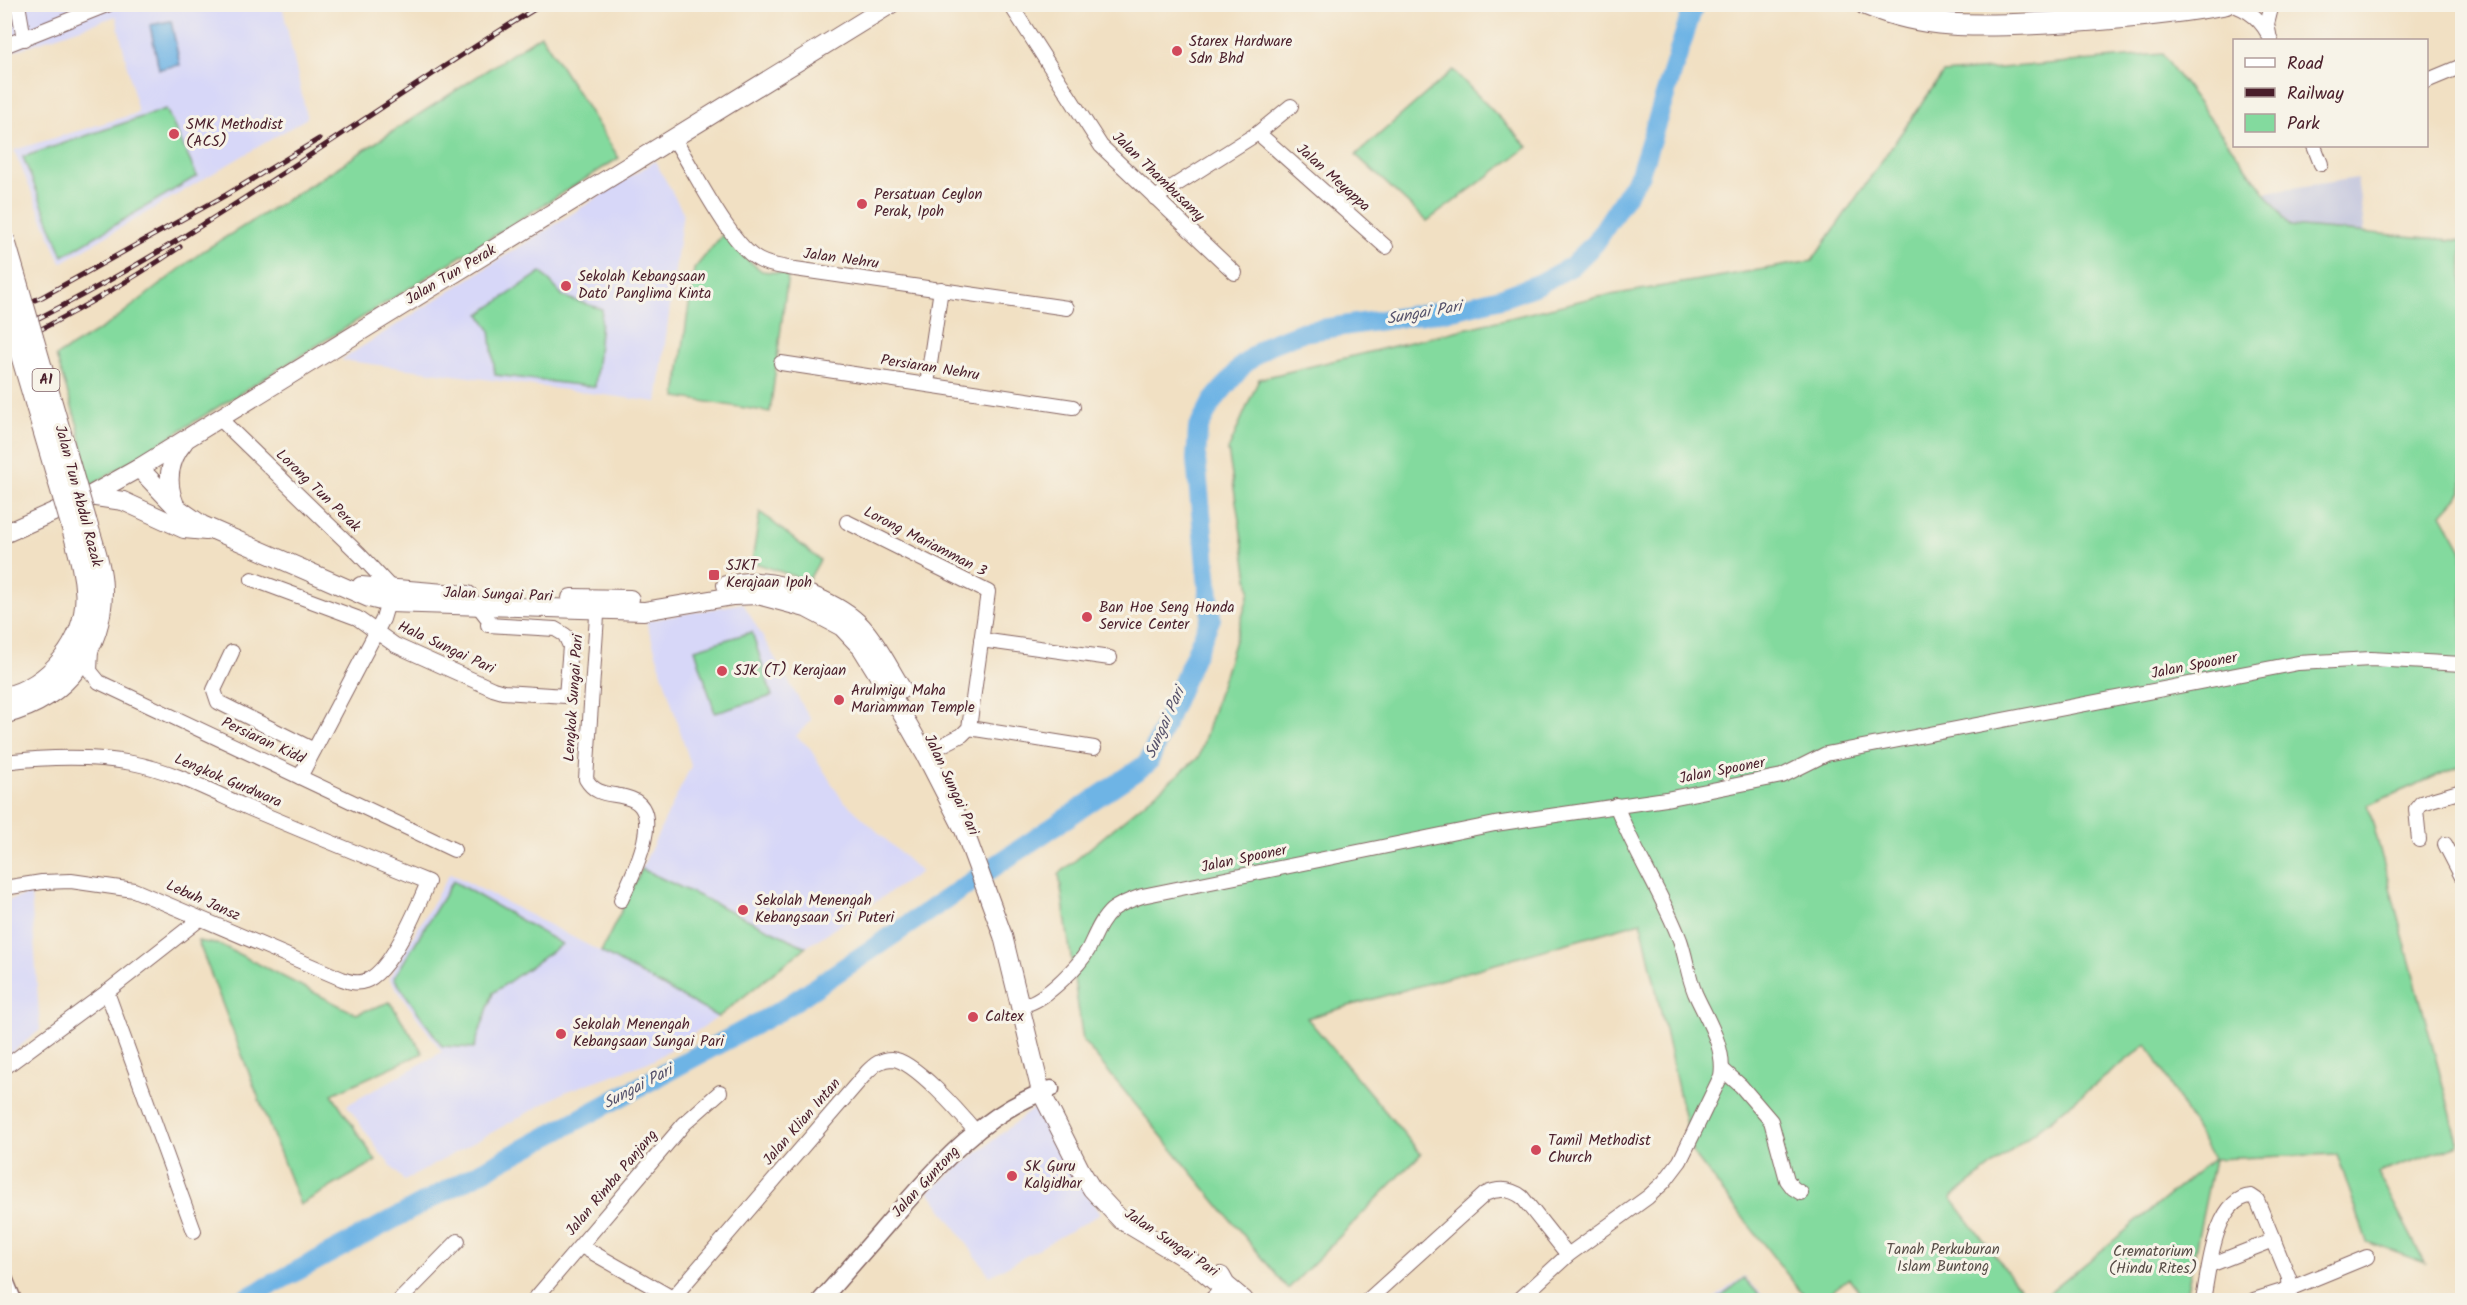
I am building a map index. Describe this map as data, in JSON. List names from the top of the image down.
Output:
{
  "streets": {
    "main road": [
      "Jalan Tun Perak",
      "A1",
      "Jalan Tun Abdul Razak",
      "Jalan Sungai Pari"
    ],
    "street": [
      "Jalan Thambusamy",
      "Jalan Meyappa",
      "Jalan Nehru",
      "Persiaran Nehru",
      "Lorong Tun Perak",
      "Lorong Mariamman 3",
      "Hala Sungai Pari",
      "Jalan Spooner",
      "Lengkok Sungai Pari",
      "Persiaran Kidd",
      "Lengkok Gurdwara",
      "Lebuh Jansz",
      "Jalan Klian Intan",
      "Jalan Guntong",
      "Jalan Rimba Panjang"
    ]
  },
  "crossings": [
    ["Jalan Nehru", "Jalan Tun Perak"],
    ["Jalan Tun Perak", "Lorong Tun Perak"],
    ["Jalan Tun Perak", "Jalan Sungai Pari"],
    ["Lorong Tun Perak", "Jalan Sungai Pari"],
    ["Jalan Tun Abdul Razak", "Persiaran Kidd"],
    ["Jalan Sungai Pari", "Jalan Spooner"],
    ["Jalan Sungai Pari", "Lengkok Sungai Pari"],
    ["Jalan Sungai Pari", "Jalan Guntong"],
    ["Lengkok Gurdwara", "Lebuh Jansz"],
    ["Jalan Klian Intan", "Jalan Guntong"]
  ],
  "water": ["Sungai Pari"],
  "parks": ["Tanah Perkuburan Islam Buntong", "Crematorium (Hindu Rites)"],
  "places": {
    "other": [
      "Starex Hardware Sdn Bhd",
      "SMK Methodist (ACS)",
      "Persatuan Ceylon Perak, Ipoh",
      "Sekolah Kebangsaan Dato' Panglima Kinta",
      "Ban Hoe Seng Honda Service Center",
      "SJK (T) Kerajaan",
      "Arulmigu Maha Mariamman Temple",
      "Sekolah Menengah Kebangsaan Sri Puteri",
      "Caltex",
      "Sekolah Menengah Kebangsaan Sungai Pari",
      "Tamil Methodist Church",
      "SK Guru Kalgidhar"
    ],
    "transit": ["SJKT Kerajaan Ipoh"]
  },
  "legend": ["Road", "Railway", "Park"]
}
